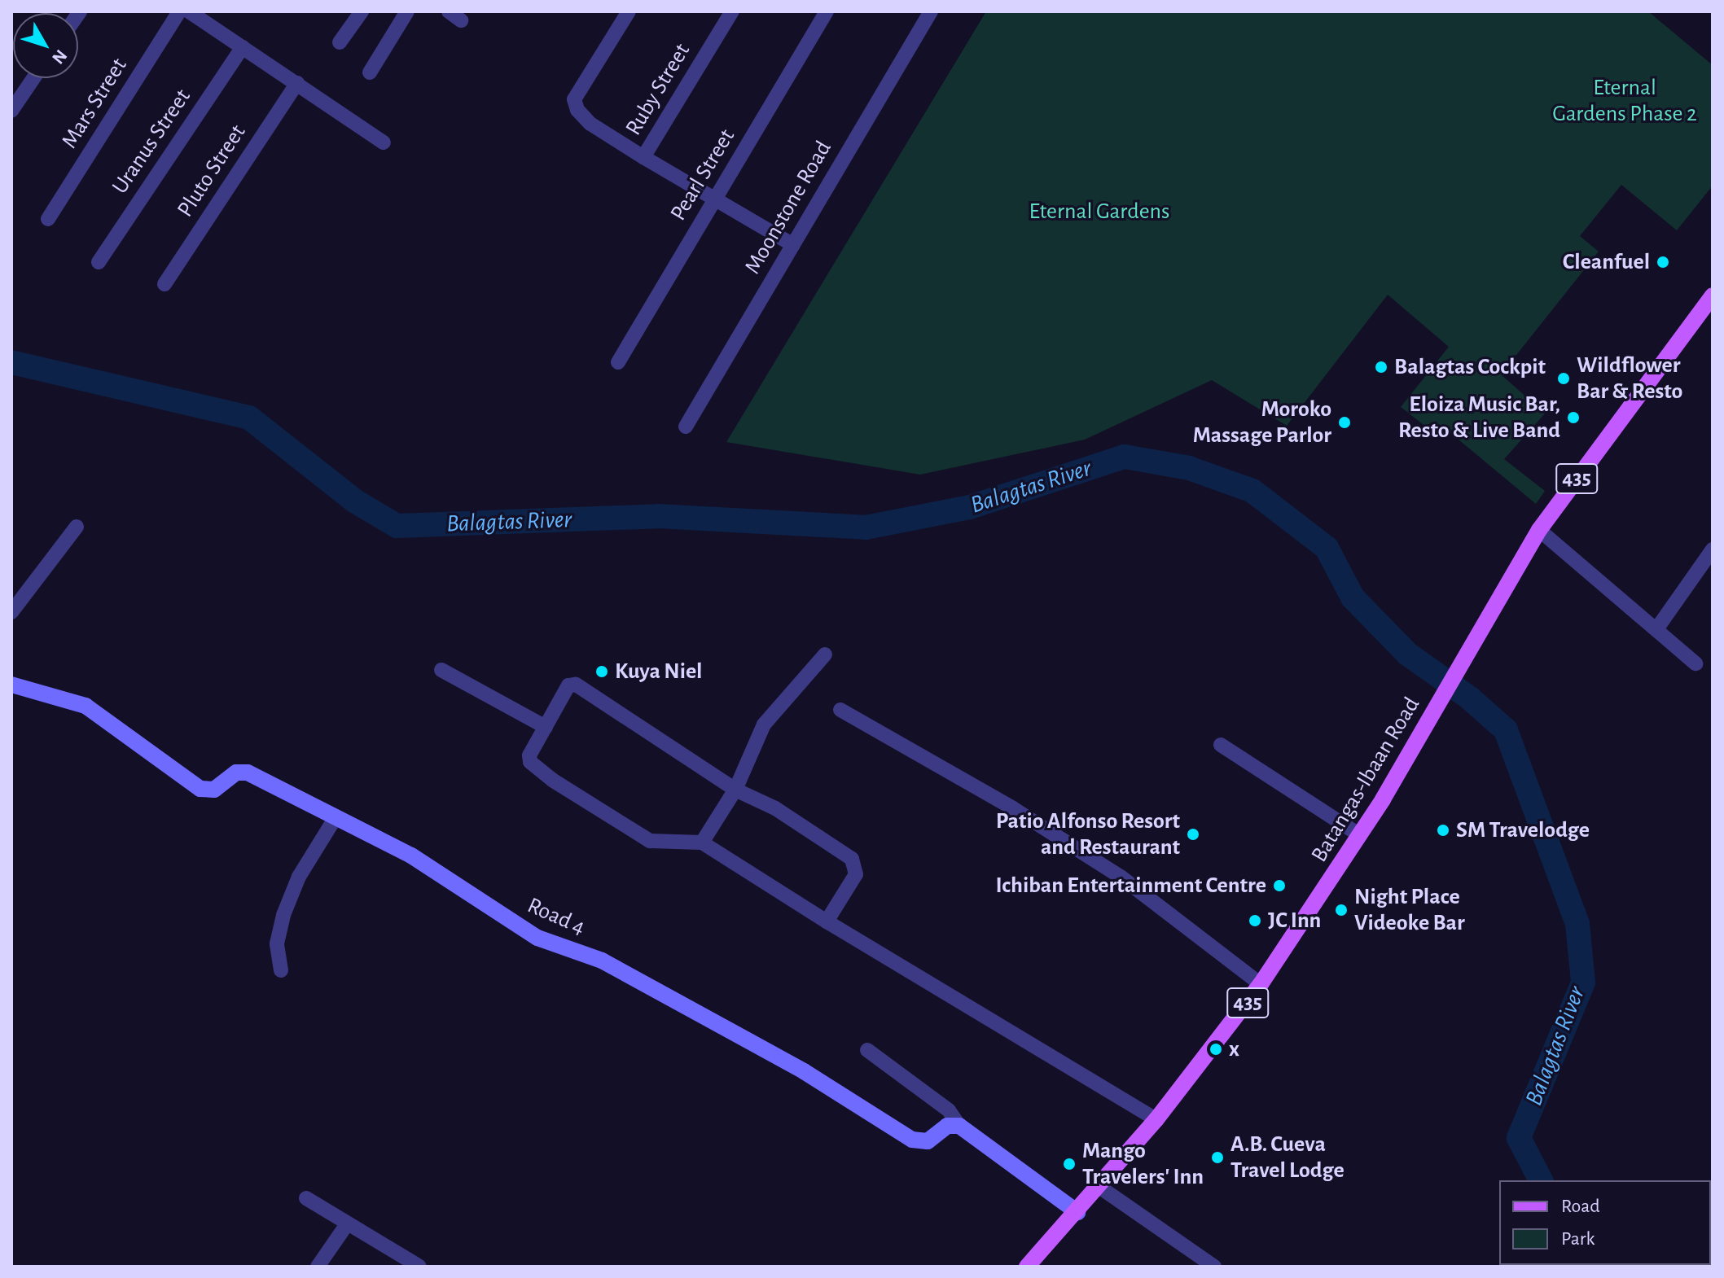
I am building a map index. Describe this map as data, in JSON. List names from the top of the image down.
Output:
{
  "streets": {
    "main road": ["435", "Batangas-Ibaan Road"],
    "street": [
      "Ruby Street",
      "Mars Street",
      "Uranus Street",
      "Pluto Street",
      "Pearl Street",
      "Moonstone Road",
      "Road 4"
    ]
  },
  "water": ["Balagtas River"],
  "parks": ["Eternal Gardens Phase 2", "Eternal Gardens"],
  "places": [
    "Cleanfuel",
    "Balagtas Cockpit",
    "Wildflower Bar & Resto",
    "Eloiza Music Bar, Resto & Live Band",
    "Moroko Massage Parlor",
    "Kuya Niel",
    "SM Travelodge",
    "Patio Alfonso Resort and Restaurant",
    "Ichiban Entertainment Centre",
    "Night Place Videoke Bar",
    "JC Inn",
    "x",
    "A.B. Cueva Travel Lodge",
    "Mango Travelers' Inn"
  ],
  "legend": ["Road", "Park"],
  "north": "bottom right"
}
